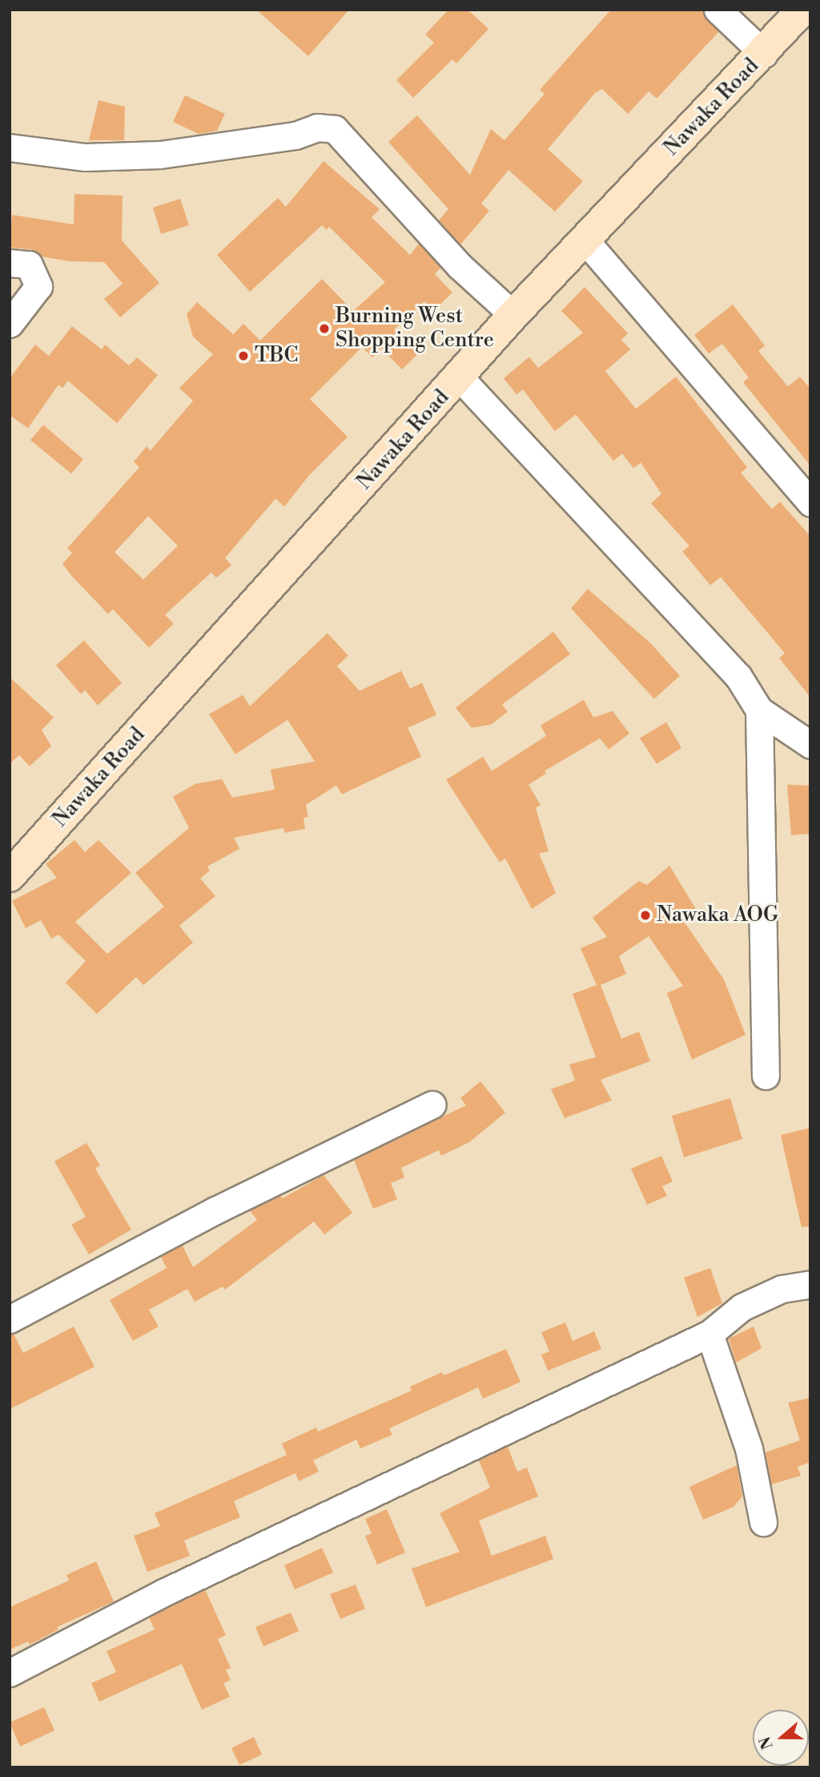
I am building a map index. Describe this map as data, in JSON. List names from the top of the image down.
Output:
{
  "streets": {
    "street": ["Nawaka Road"]
  },
  "places": ["Burning West Shopping Centre", "TBC", "Nawaka AOG"],
  "north": "left"
}
